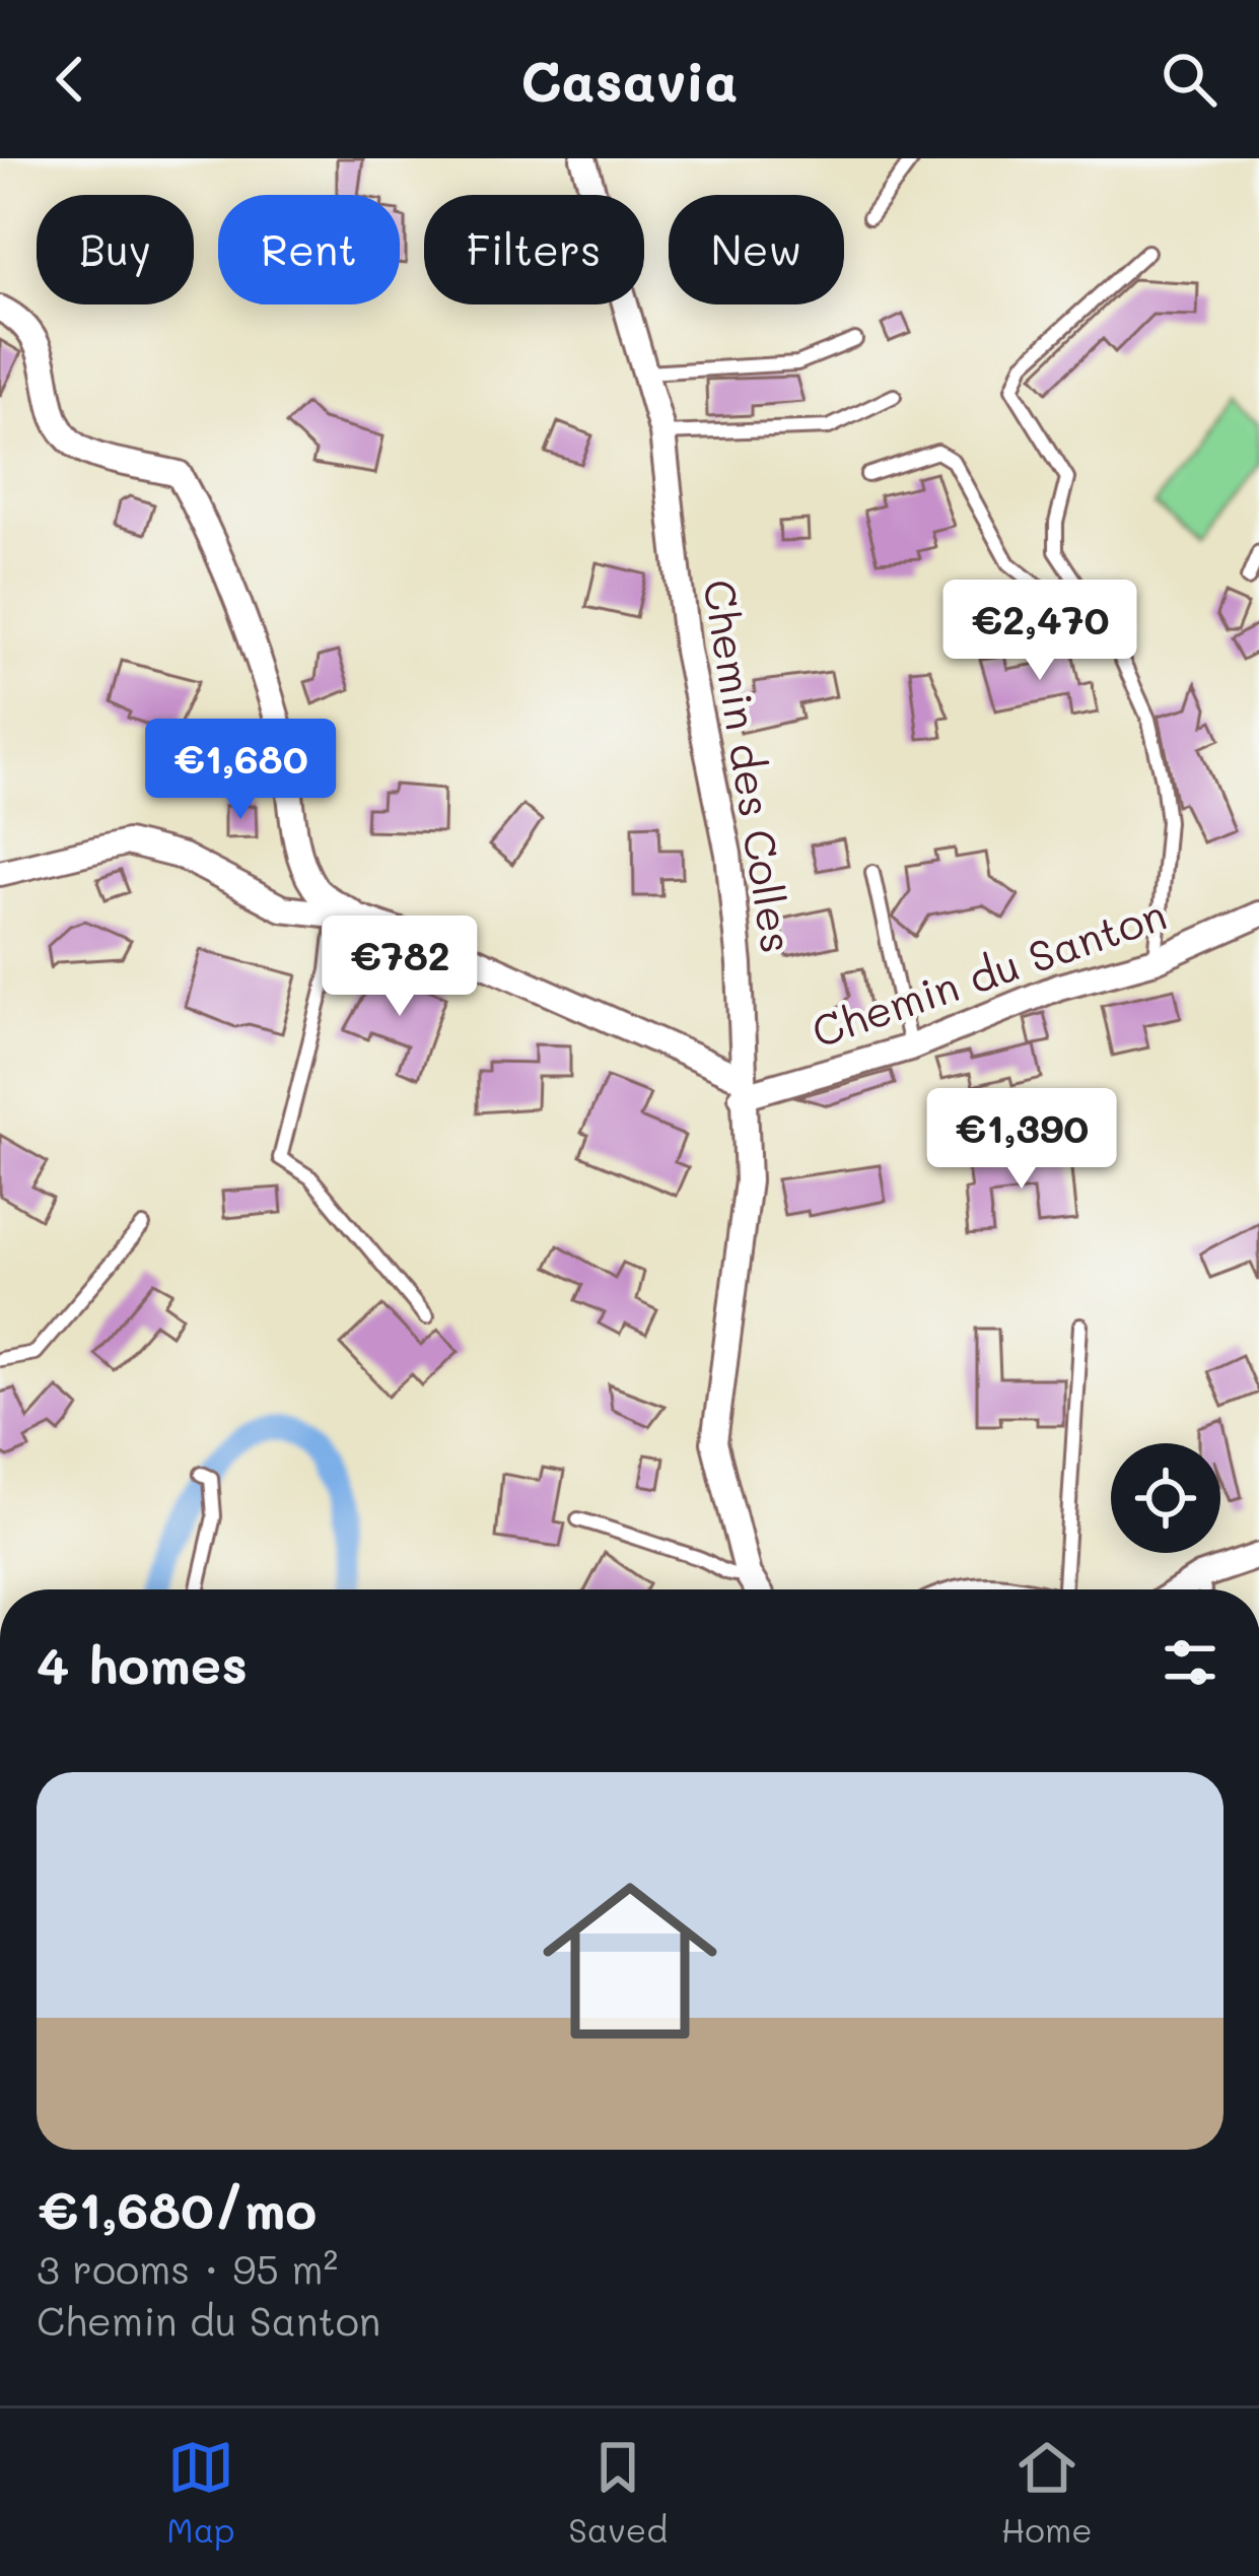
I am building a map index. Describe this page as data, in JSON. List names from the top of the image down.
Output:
{
  "streets": {
    "street": ["Chemin des Colles", "Chemin du Santon"]
  },
  "crossings": [
    ["Chemin des Colles", "Chemin du Santon"]
  ],
  "page": {
    "header": "Casavia",
    "chip": [
      "Buy",
      "Rent",
      "Filters",
      "New"
    ],
    "price": [
      "€2,470",
      "€1,680",
      "€782",
      "€1,390"
    ],
    "heading": "4 homes",
    "list": [
      {
        "name": "€1,680/mo",
        "note": "3 rooms · 95 m² · Chemin du Santon"
      }
    ],
    "tabs": ["Map", "Saved", "Home"]
  }
}
